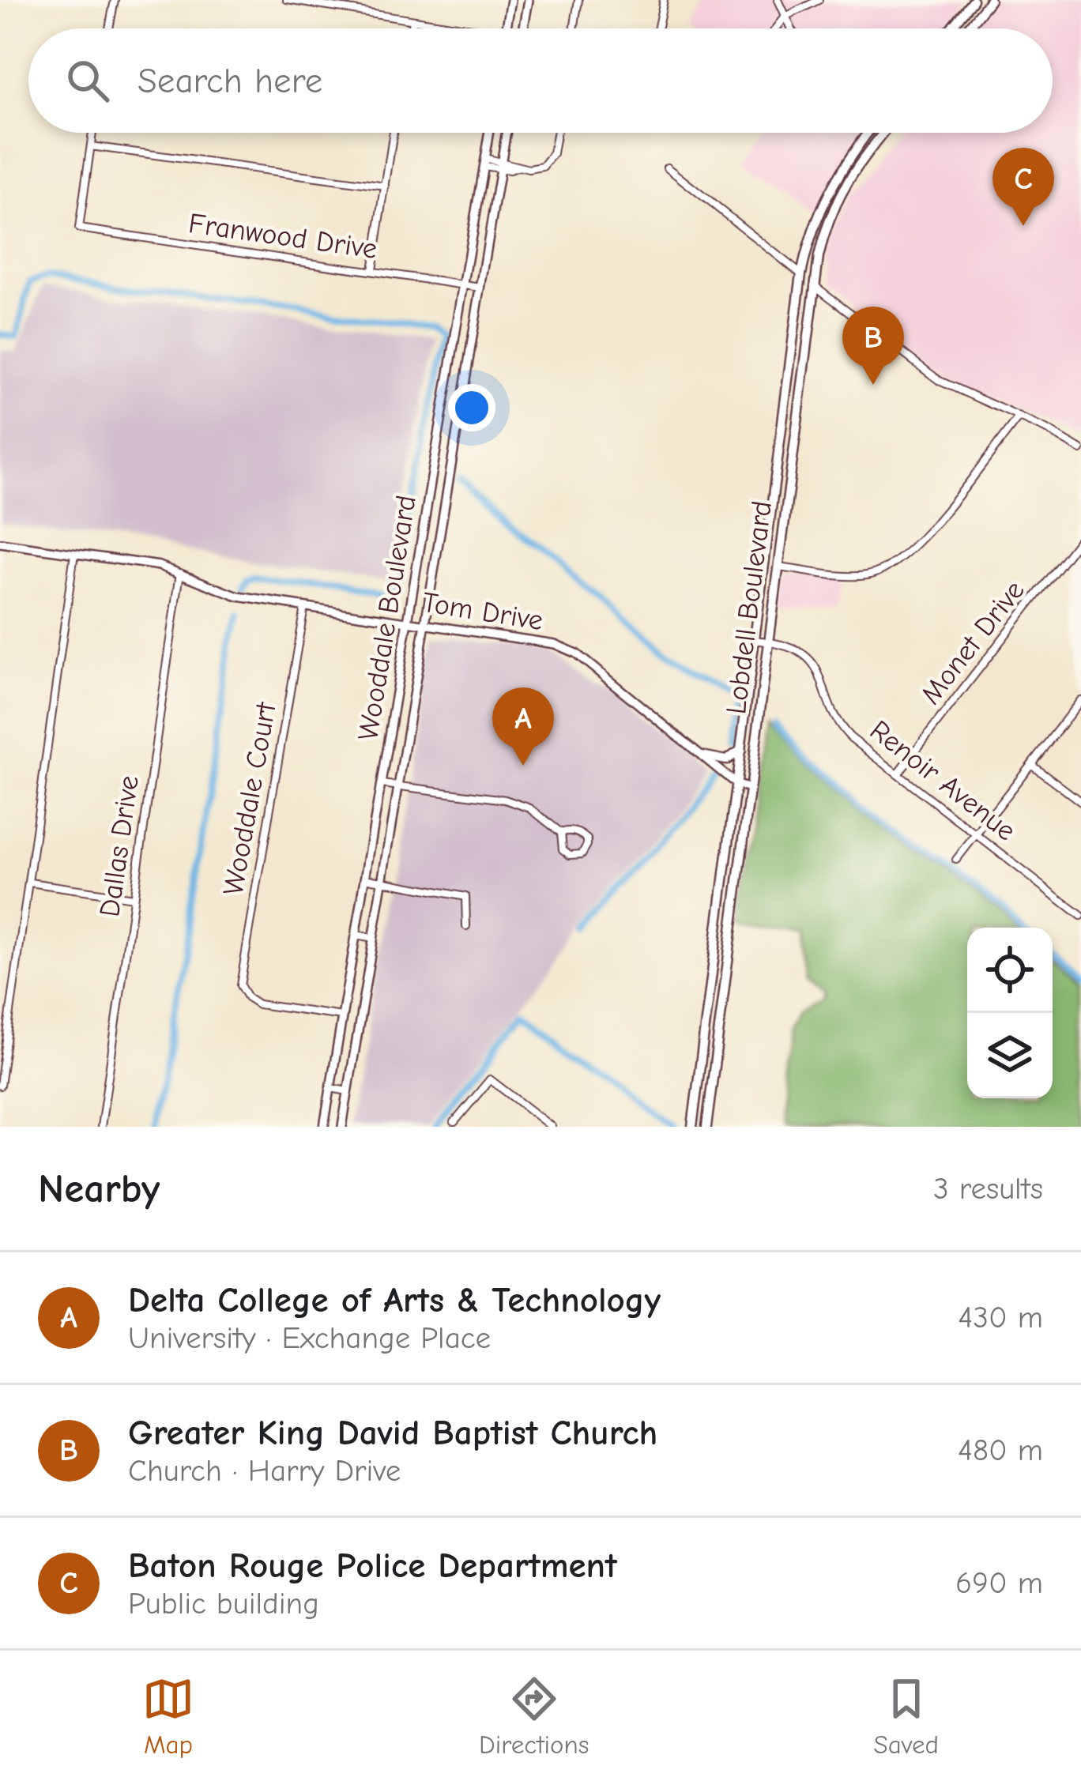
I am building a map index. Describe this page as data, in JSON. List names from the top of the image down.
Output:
{
  "streets": {
    "main road": ["Lobdell Boulevard"],
    "street": [
      "Franwood Drive",
      "Tom Drive",
      "Wooddale Boulevard",
      "Monet Drive",
      "Renoir Avenue",
      "Wooddale Court",
      "Dallas Drive"
    ]
  },
  "crossings": [
    ["Franwood Drive", "Wooddale Boulevard"],
    ["Lobdell Boulevard", "Tom Drive"],
    ["Lobdell Boulevard", "Renoir Avenue"],
    ["Tom Drive", "Wooddale Boulevard"],
    ["Tom Drive", "Wooddale Court"],
    ["Tom Drive", "Dallas Drive"],
    ["Wooddale Boulevard", "Wooddale Court"],
    ["Monet Drive", "Renoir Avenue"]
  ],
  "page": {
    "search": "Search here",
    "pins": ["C", "B", "A"],
    "heading": ["Nearby", "3 results"],
    "list": [
      {
        "mark": "A",
        "name": "Delta College of Arts & Technology",
        "note": "University · Exchange Place",
        "value": "430 m"
      },
      {
        "mark": "B",
        "name": "Greater King David Baptist Church",
        "note": "Church · Harry Drive",
        "value": "480 m"
      },
      {
        "mark": "C",
        "name": "Baton Rouge Police Department",
        "note": "Public building",
        "value": "690 m"
      }
    ],
    "nav": ["Map", "Directions", "Saved"]
  }
}
